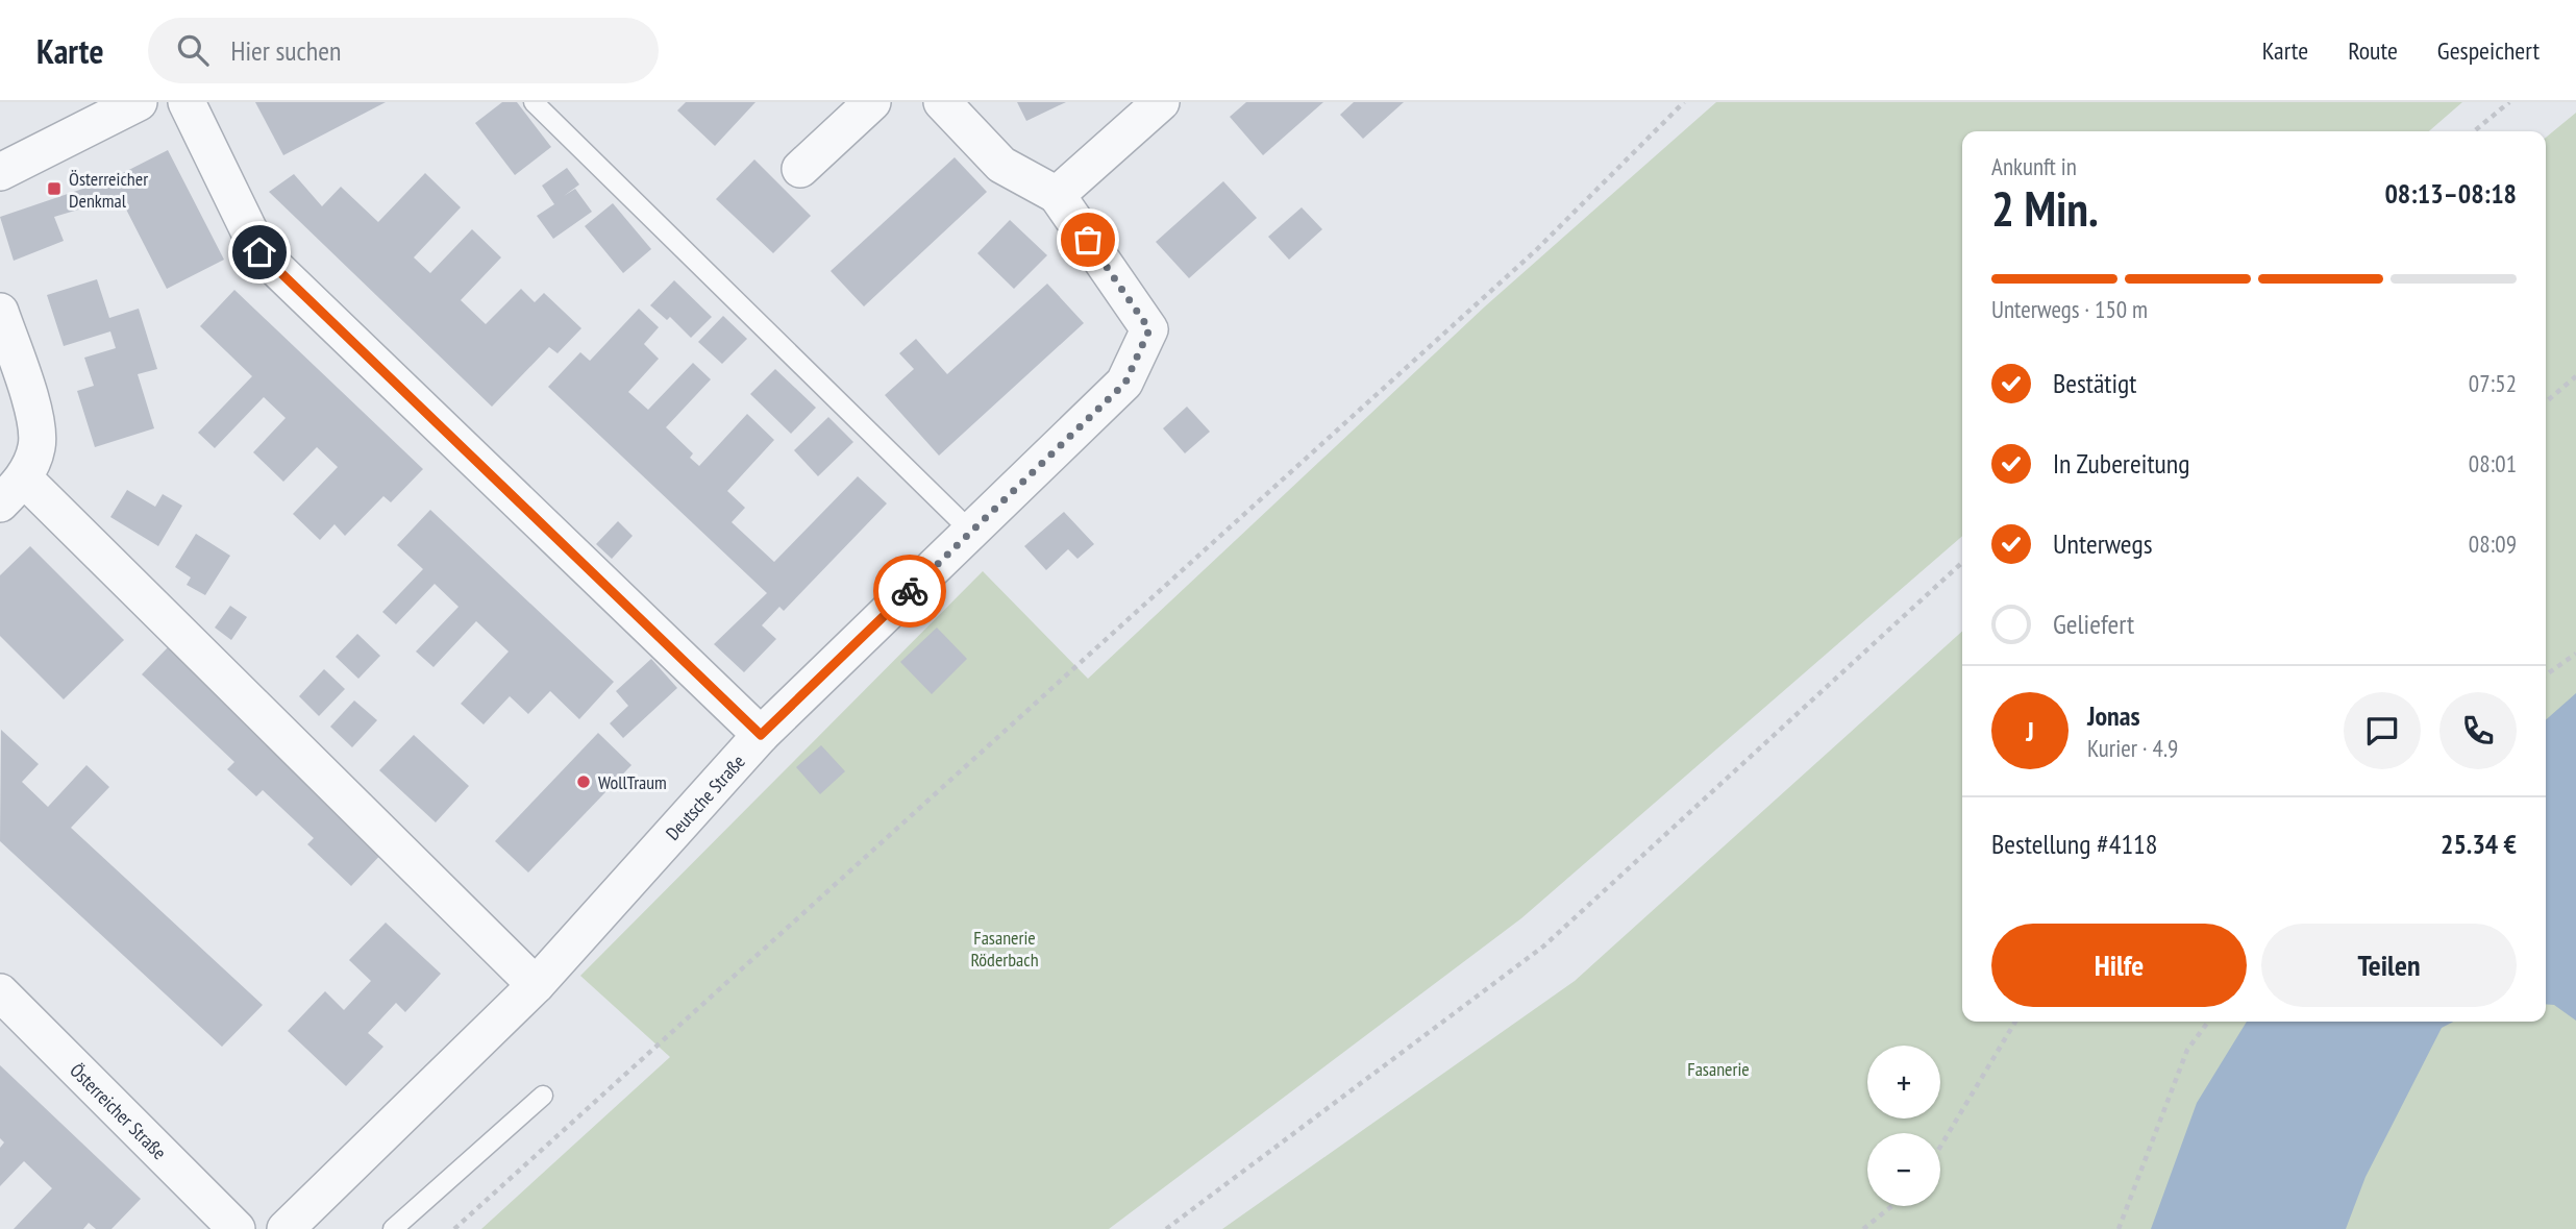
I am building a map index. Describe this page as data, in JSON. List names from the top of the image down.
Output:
{
  "streets": {
    "street": ["Deutsche Straße", "Österreicher Straße"]
  },
  "parks": ["Fasanerie Röderbach", "Fasanerie"],
  "places": {
    "transit": ["Österreicher Denkmal"],
    "other": ["WollTraum"]
  },
  "page": {
    "header": "Karte",
    "search": "Hier suchen",
    "nav": ["Karte", "Route", "Gespeichert"],
    "heading": ["2 Min.", "Ankunft in", "08:13–08:18"],
    "panel": [
      "Jonas",
      "Kurier · 4.9",
      "Bestellung #4118",
      "25.34 €"
    ],
    "bar": "Unterwegs · 150 m",
    "list": [
      ["Bestätigt", "07:52"],
      ["In Zubereitung", "08:01"],
      ["Unterwegs", "08:09"],
      "Geliefert"
    ],
    "round": "J",
    "buttons": ["Hilfe", "Teilen"],
    "map_buttons": ["+", "−"]
  }
}
